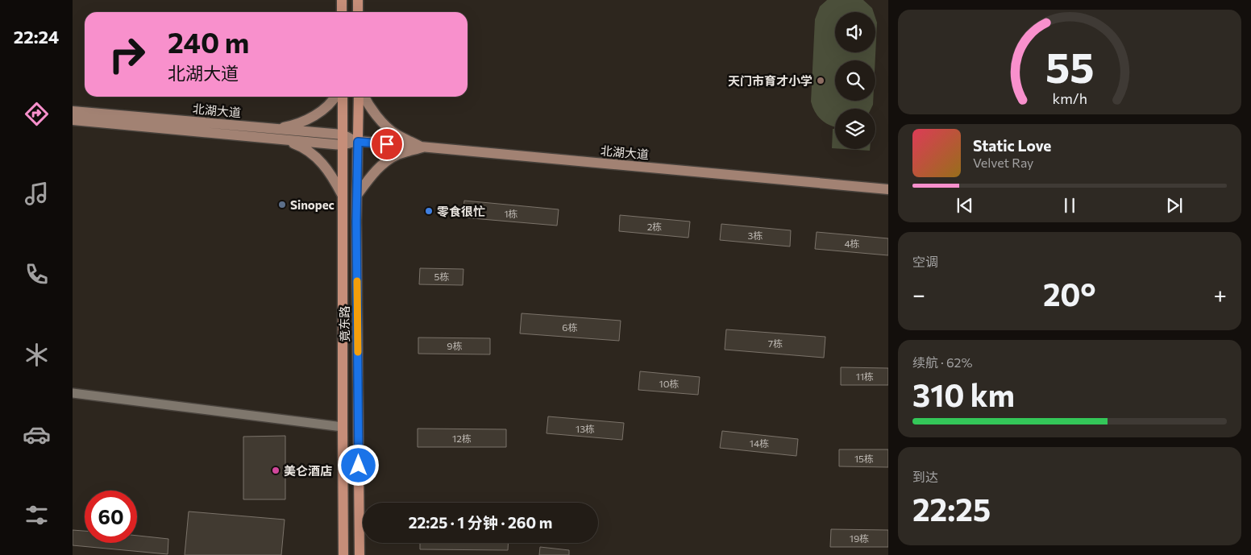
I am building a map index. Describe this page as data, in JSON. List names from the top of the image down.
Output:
{
  "streets": {
    "main road": ["竟东路"],
    "street": ["北湖大道"]
  },
  "crossings": [
    ["北湖大道", "竟东路"]
  ],
  "places": [
    "天门市育才小学",
    "Sinopec",
    "零食很忙",
    "美仑酒店"
  ],
  "house_numbers": [
    "1栋",
    "2栋",
    "3栋",
    "4栋",
    "5栋",
    "6栋",
    "7栋",
    "9栋",
    "11栋",
    "10栋",
    "13栋",
    "12栋",
    "14栋",
    "15栋",
    "19栋"
  ],
  "page": {
    "tabs": "22:24",
    "turn": ["240 m", "北湖大道"],
    "song": ["Static Love", "Velvet Ray"],
    "tile": [
      "空调",
      ["续航 · 62%", "310 km"],
      ["到达", "22:25"]
    ],
    "heat": ["−", "20°", "+"],
    "limit": "60",
    "trip": "22:25 · 1 分钟 · 260 m",
    "gauge": ["55", "km/h"]
  }
}
